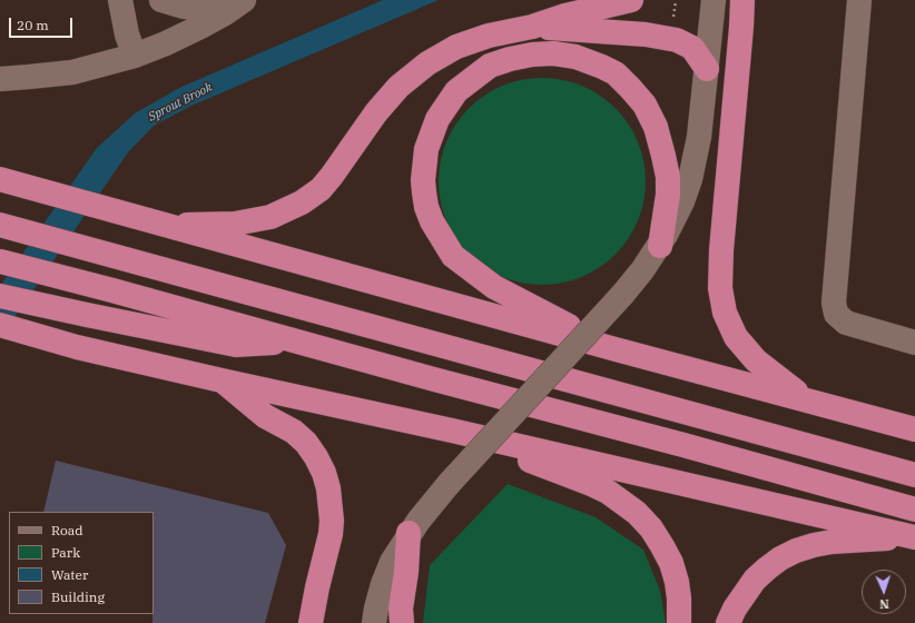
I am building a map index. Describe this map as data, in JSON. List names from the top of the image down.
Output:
{
  "water": ["Sprout Brook"],
  "legend": [
    "Road",
    "Park",
    "Water",
    "Building"
  ],
  "scale_bar": "20 m",
  "north": "bottom"
}
